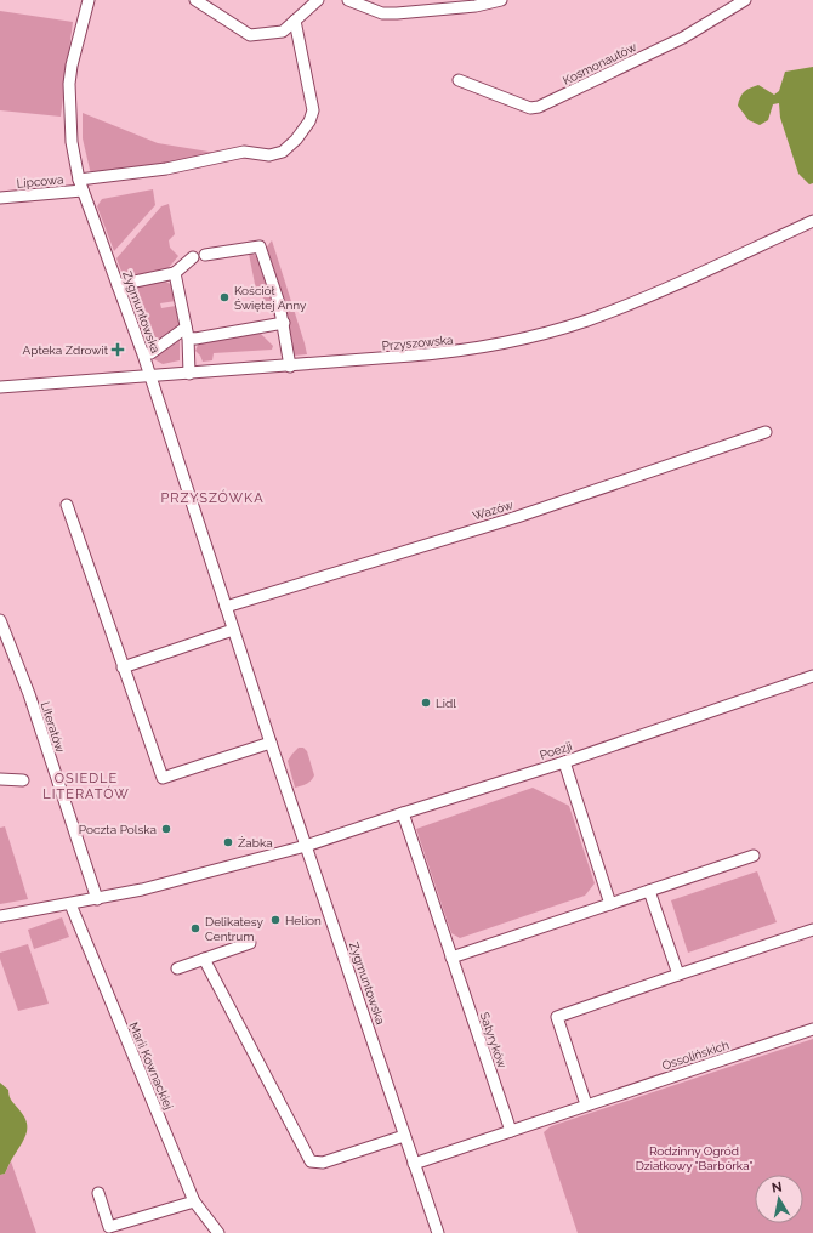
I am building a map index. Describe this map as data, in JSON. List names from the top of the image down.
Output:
{
  "streets": {
    "street": [
      "Kosmonautów",
      "Lipcowa",
      "Zygmuntowska",
      "Przyszowska",
      "Wazów",
      "Literatów",
      "Poezji",
      "Satyryków",
      "Ossolińskich",
      "Marii Kownackiej"
    ]
  },
  "crossings": [
    ["Lipcowa", "Zygmuntowska"],
    ["Zygmuntowska", "Przyszowska"],
    ["Zygmuntowska", "Wazów"],
    ["Zygmuntowska", "Poezji"],
    ["Zygmuntowska", "Ossolińskich"],
    ["Poezji", "Satyryków"],
    ["Satyryków", "Ossolińskich"]
  ],
  "districts": ["PRZYSZÓWKA", "OSIEDLE LITERATÓW"],
  "parks": ["Rodzinny Ogród Działkowy \"Barbórka\""],
  "places": {
    "other": [
      "Kościół Świętej Anny",
      "Lidl",
      "Poczta Polska",
      "Żabka",
      "Helion",
      "Delikatesy Centrum"
    ],
    "health": ["Apteka Zdrowit"]
  },
  "north": "top"
}
